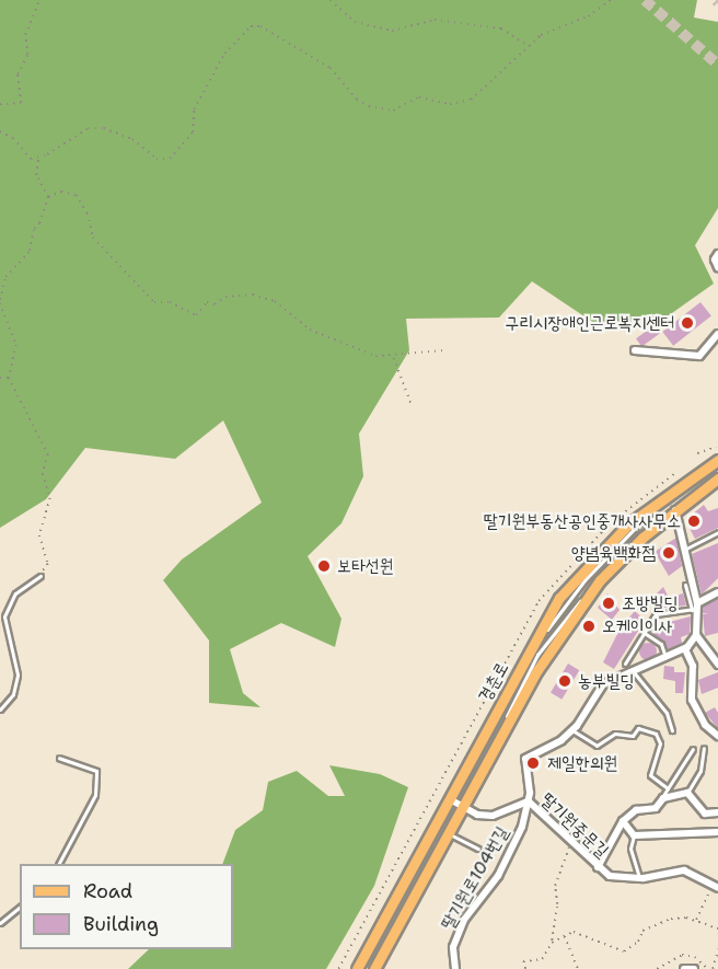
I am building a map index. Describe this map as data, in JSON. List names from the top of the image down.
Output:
{
  "streets": {
    "main road": ["경춘로"],
    "street": ["딸기원중문길", "딸기원로104번길"]
  },
  "crossings": [
    ["경춘로", "딸기원중문길"],
    ["딸기원중문길", "딸기원로104번길"]
  ],
  "places": [
    "구리시장애인근로복지센터",
    "딸기원부동산공인중개사사무소",
    "양념육백화점",
    "보타선원",
    "조방빌딩",
    "오케이이사",
    "농부빌딩",
    "제일한의원"
  ],
  "legend": ["Road", "Building"]
}
